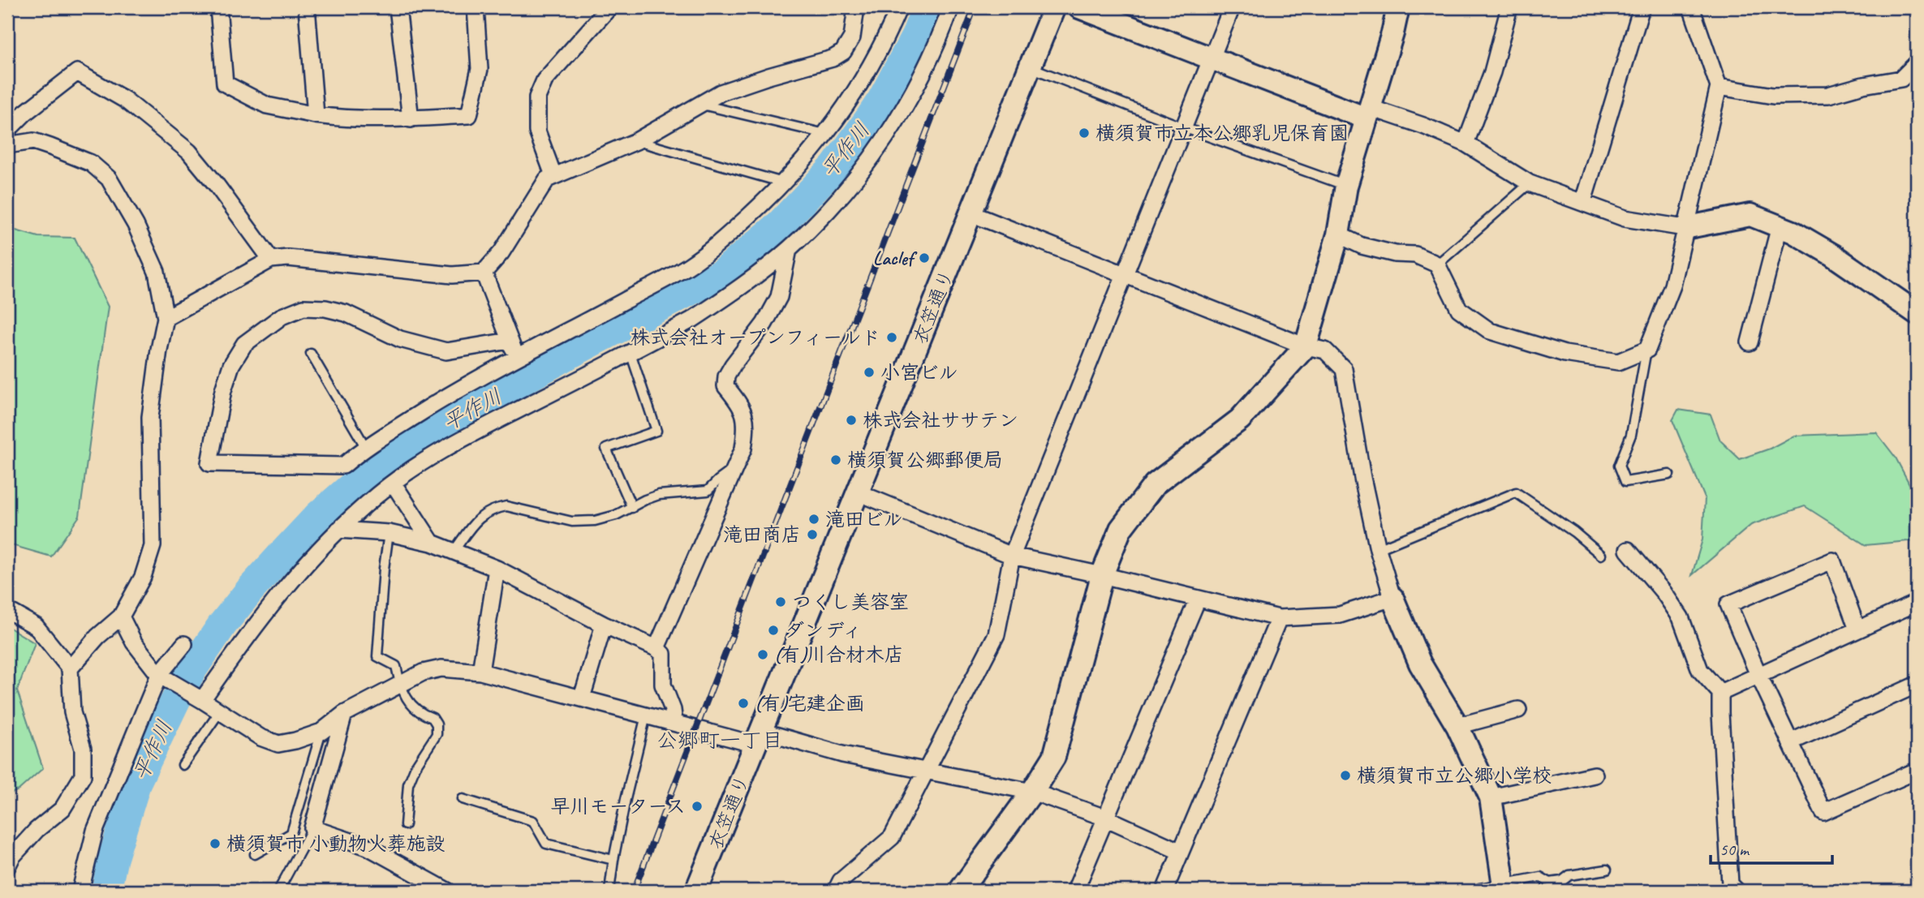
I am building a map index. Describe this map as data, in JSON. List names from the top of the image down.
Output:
{
  "streets": {
    "street": ["衣笠通り"]
  },
  "districts": ["公郷町一丁目"],
  "water": ["平作川"],
  "places": [
    "横須賀市立本公郷乳児保育園",
    "Laclef",
    "株式会社オープンフィールド",
    "小宮ビル",
    "株式会社ササテン",
    "横須賀公郷郵便局",
    "滝田ビル",
    "滝田商店",
    "つくし美容室",
    "ダンディ",
    "(有)川合材木店",
    "(有)宅建企画",
    "横須賀市立公郷小学校",
    "早川モータース",
    "横須賀市 小動物火葬施設"
  ],
  "scale_bar": "50 m"
}
